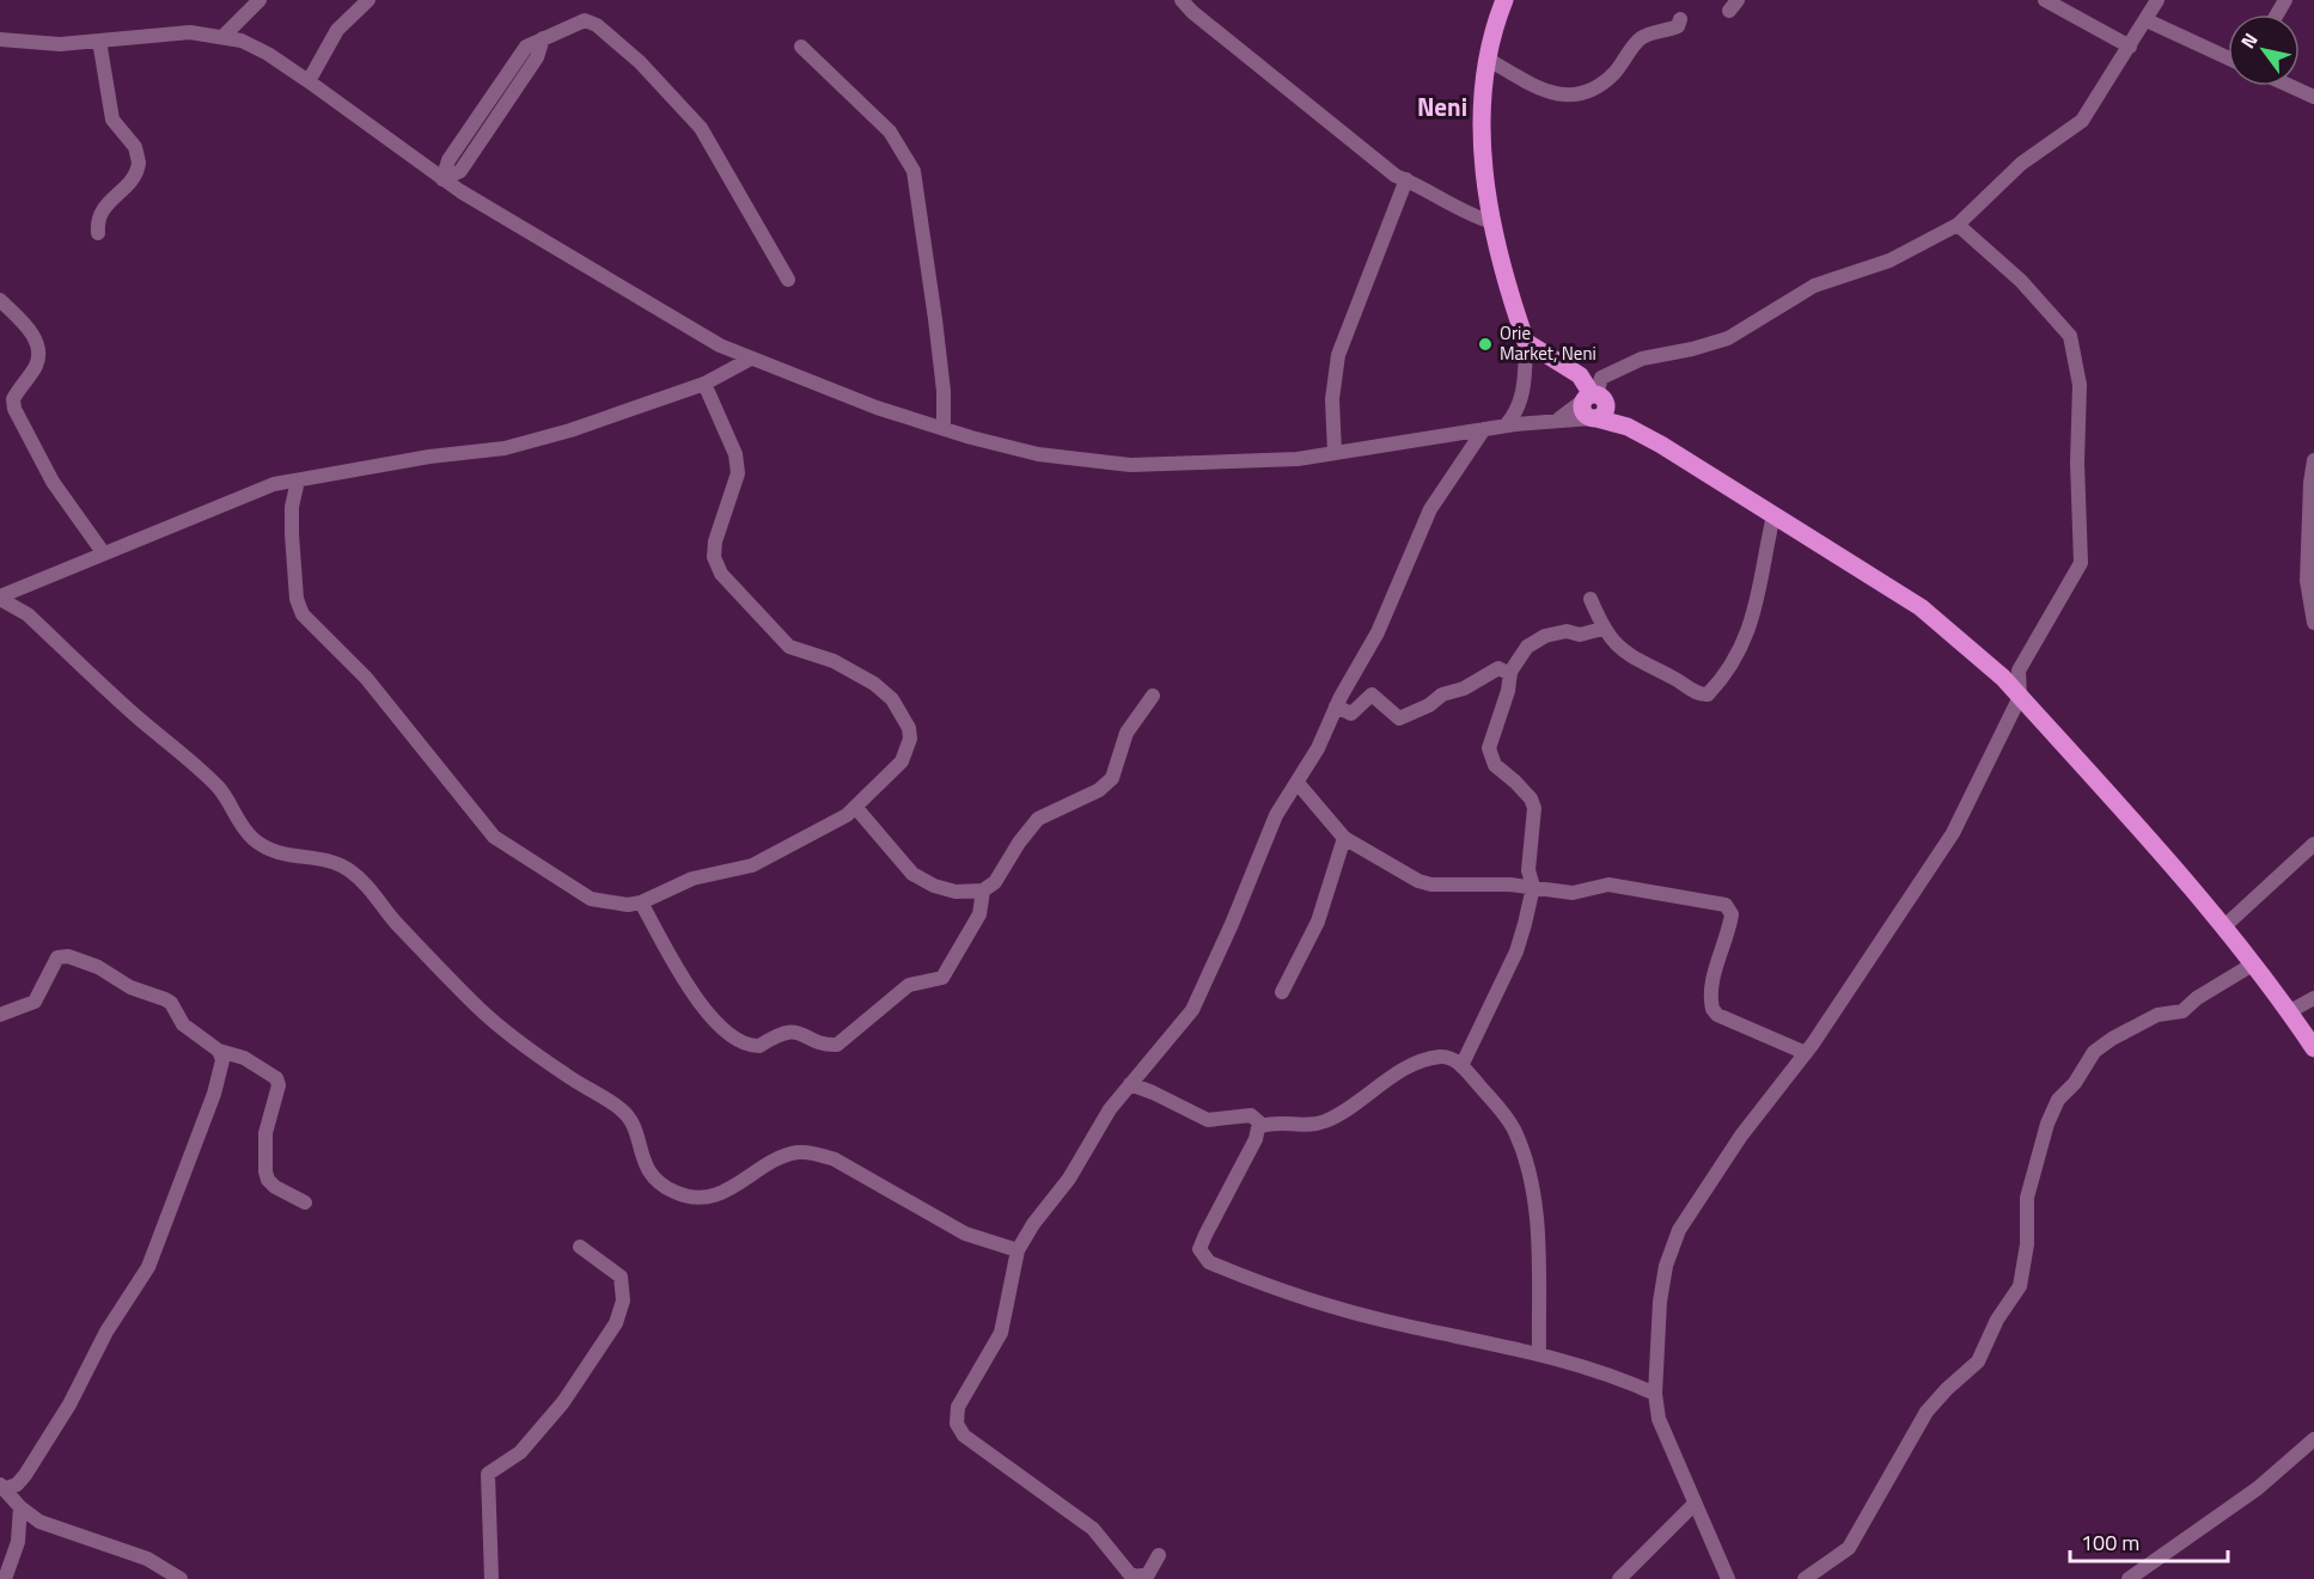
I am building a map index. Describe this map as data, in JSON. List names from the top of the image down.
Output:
{
  "districts": ["Neni"],
  "places": ["Orie Market, Neni"],
  "scale_bar": "100 m",
  "north": "top left"
}
